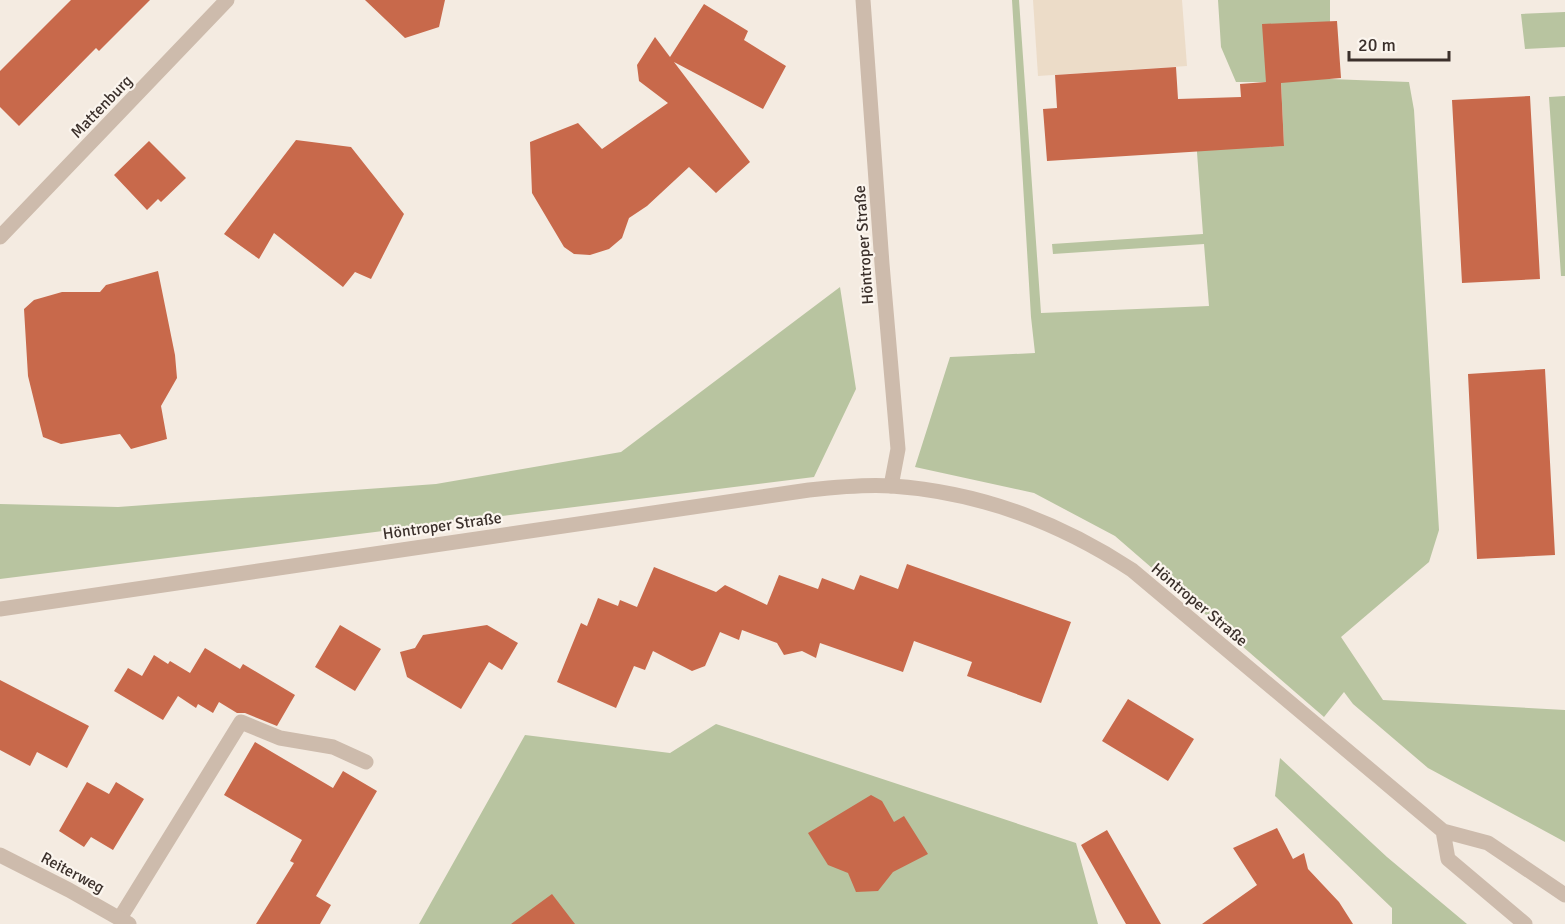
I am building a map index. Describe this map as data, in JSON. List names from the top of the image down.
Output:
{
  "streets": {
    "street": ["Mattenburg", "Höntroper Straße", "Reiterweg"]
  },
  "scale_bar": "20 m"
}
